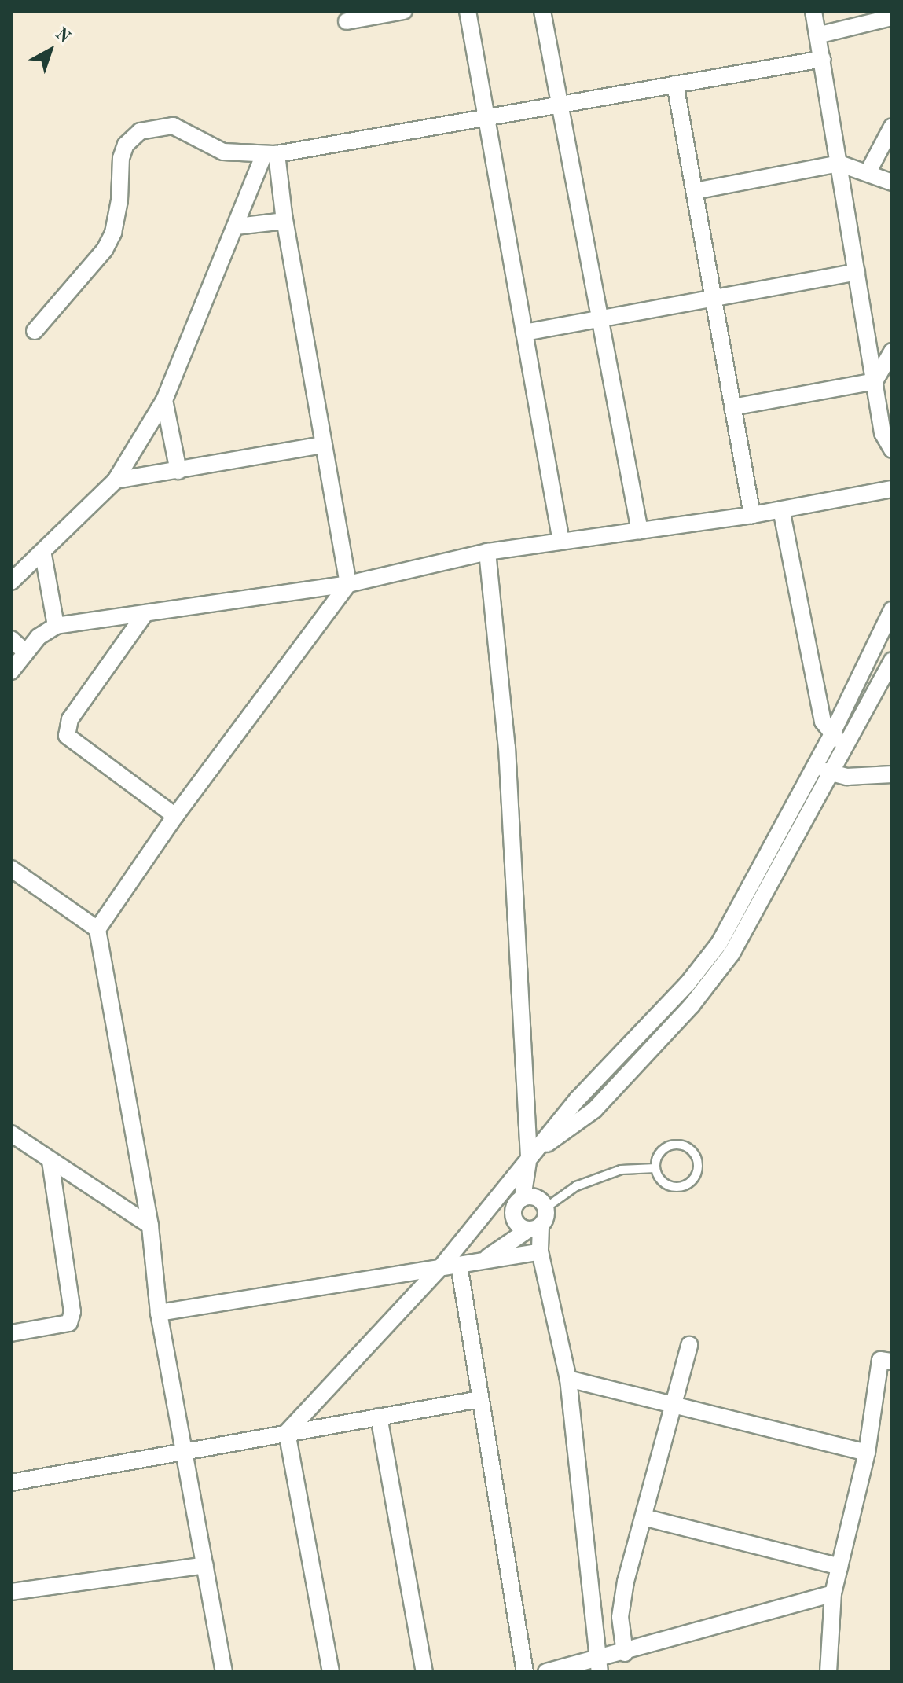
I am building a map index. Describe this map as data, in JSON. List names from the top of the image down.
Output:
{
  "north": "top right"
}
